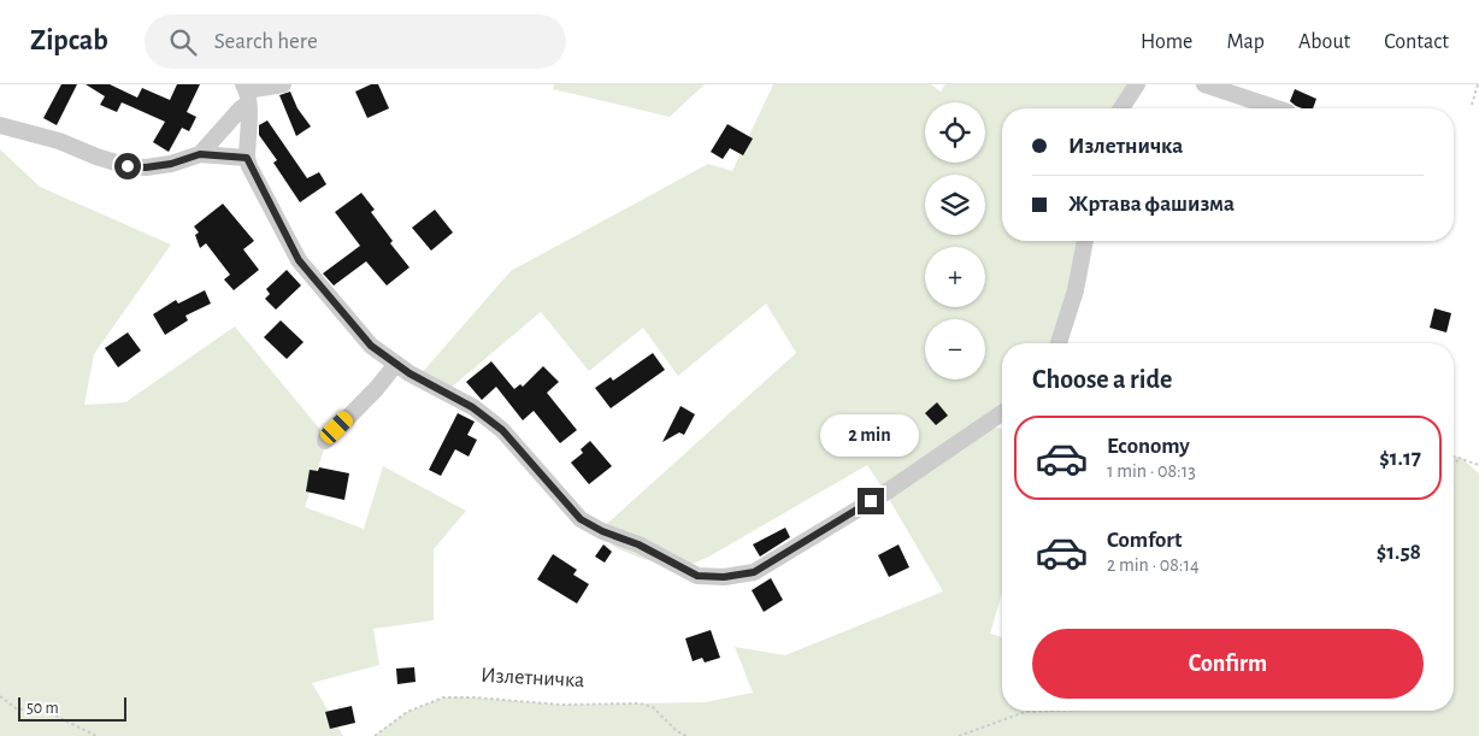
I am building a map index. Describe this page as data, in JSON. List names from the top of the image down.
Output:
{
  "streets": {
    "path": ["Излетничка"]
  },
  "scale_bar": "50 m",
  "page": {
    "header": "Zipcab",
    "search": "Search here",
    "nav": [
      "Home",
      "Map",
      "About",
      "Contact"
    ],
    "map_buttons": ["+", "−"],
    "banner": ["Излетничка", "Жртава фашизма"],
    "heading": "Choose a ride",
    "bubble": "2 min",
    "list": [
      {
        "name": "Economy",
        "note": "1 min · 08:13",
        "value": "$1.17"
      },
      {
        "name": "Comfort",
        "note": "2 min · 08:14",
        "value": "$1.58"
      }
    ],
    "buttons": "Confirm",
    "scale": "50 m"
  }
}
